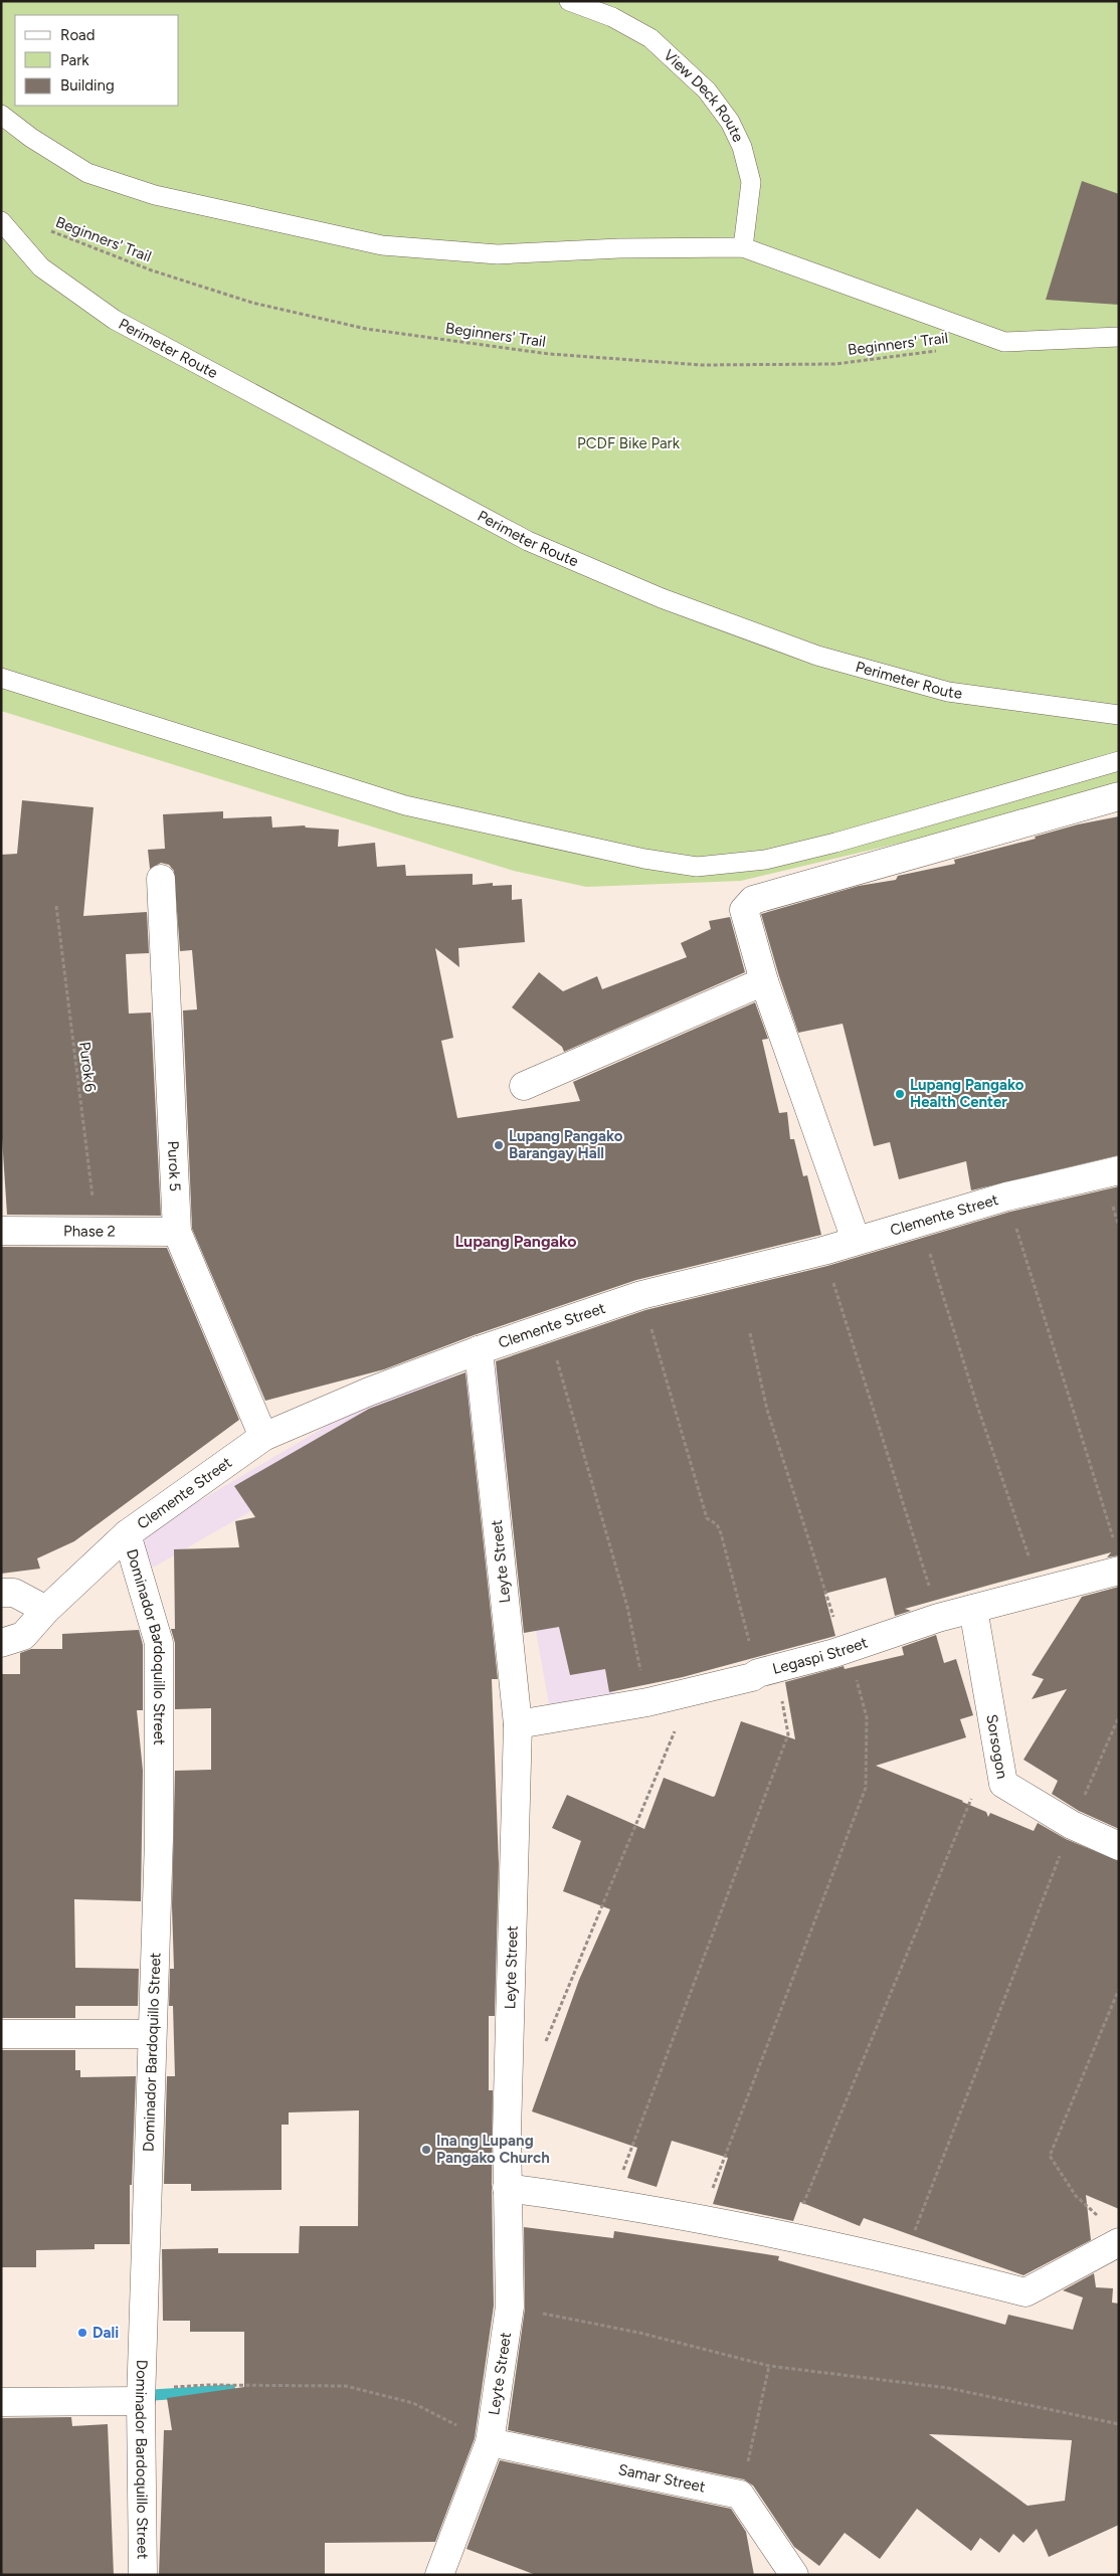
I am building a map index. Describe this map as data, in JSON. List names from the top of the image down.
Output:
{
  "streets": {
    "street": [
      "Purok 5",
      "Clemente Street",
      "Phase 2",
      "Leyte Street",
      "Dominador Bardoquillo Street",
      "Legaspi Street",
      "Sorsogon",
      "Samar Street"
    ],
    "lane": ["View Deck Route", "Perimeter Route"],
    "path": ["Beginners' Trail", "Purok 6"]
  },
  "crossings": [
    ["Purok 6", "Phase 2"],
    ["Purok 5", "Clemente Street"],
    ["Purok 5", "Phase 2"],
    ["Clemente Street", "Leyte Street"],
    ["Clemente Street", "Dominador Bardoquillo Street"],
    ["Leyte Street", "Legaspi Street"],
    ["Leyte Street", "Samar Street"],
    ["Legaspi Street", "Sorsogon"]
  ],
  "districts": ["Lupang Pangako"],
  "parks": ["PCDF Bike Park"],
  "places": [
    "Lupang Pangako Health Center",
    "Lupang Pangako Barangay Hall",
    "Ina ng Lupang Pangako Church",
    "Dali"
  ],
  "legend": ["Road", "Park", "Building"]
}
